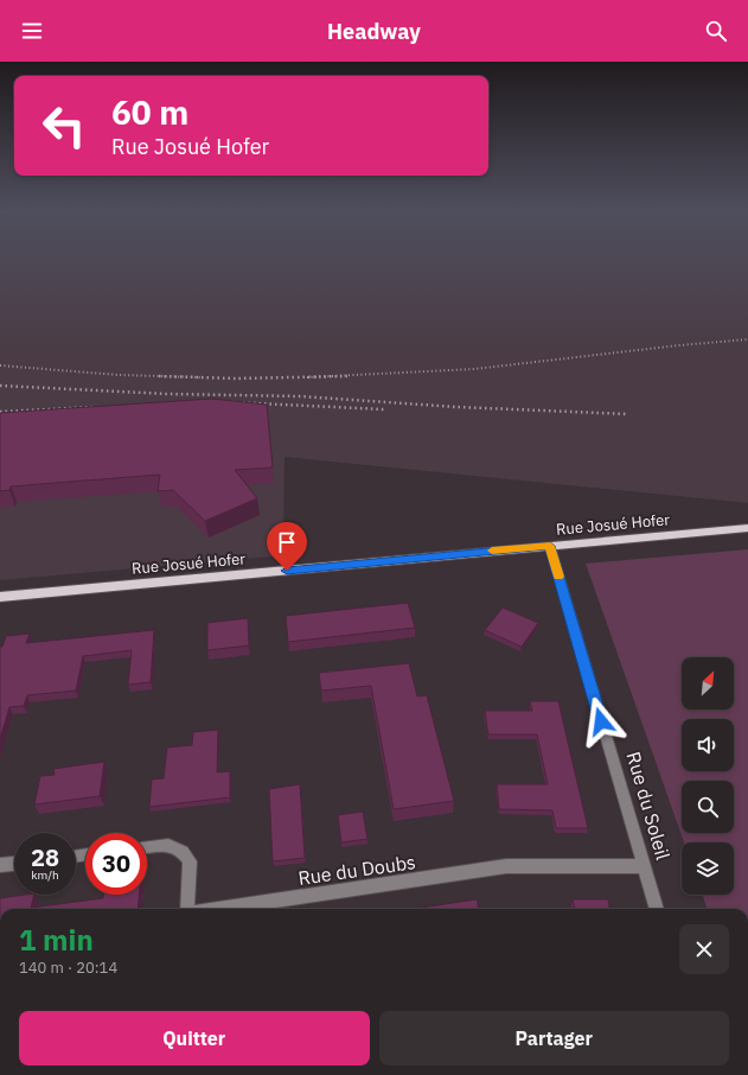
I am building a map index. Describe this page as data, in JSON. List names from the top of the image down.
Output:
{
  "streets": {
    "main road": ["Rue Josué Hofer"],
    "street": ["Rue du Soleil", "Rue du Doubs"]
  },
  "crossings": [
    ["Rue Josué Hofer", "Rue du Soleil"],
    ["Rue du Soleil", "Rue du Doubs"]
  ],
  "north": "top right",
  "page": {
    "header": "Headway",
    "turn": ["60 m", "Rue Josué Hofer"],
    "speed": "28 km/h",
    "limit": "30",
    "heading": ["1 min", "140 m · 20:14"],
    "buttons": ["Quitter", "Partager"]
  }
}
